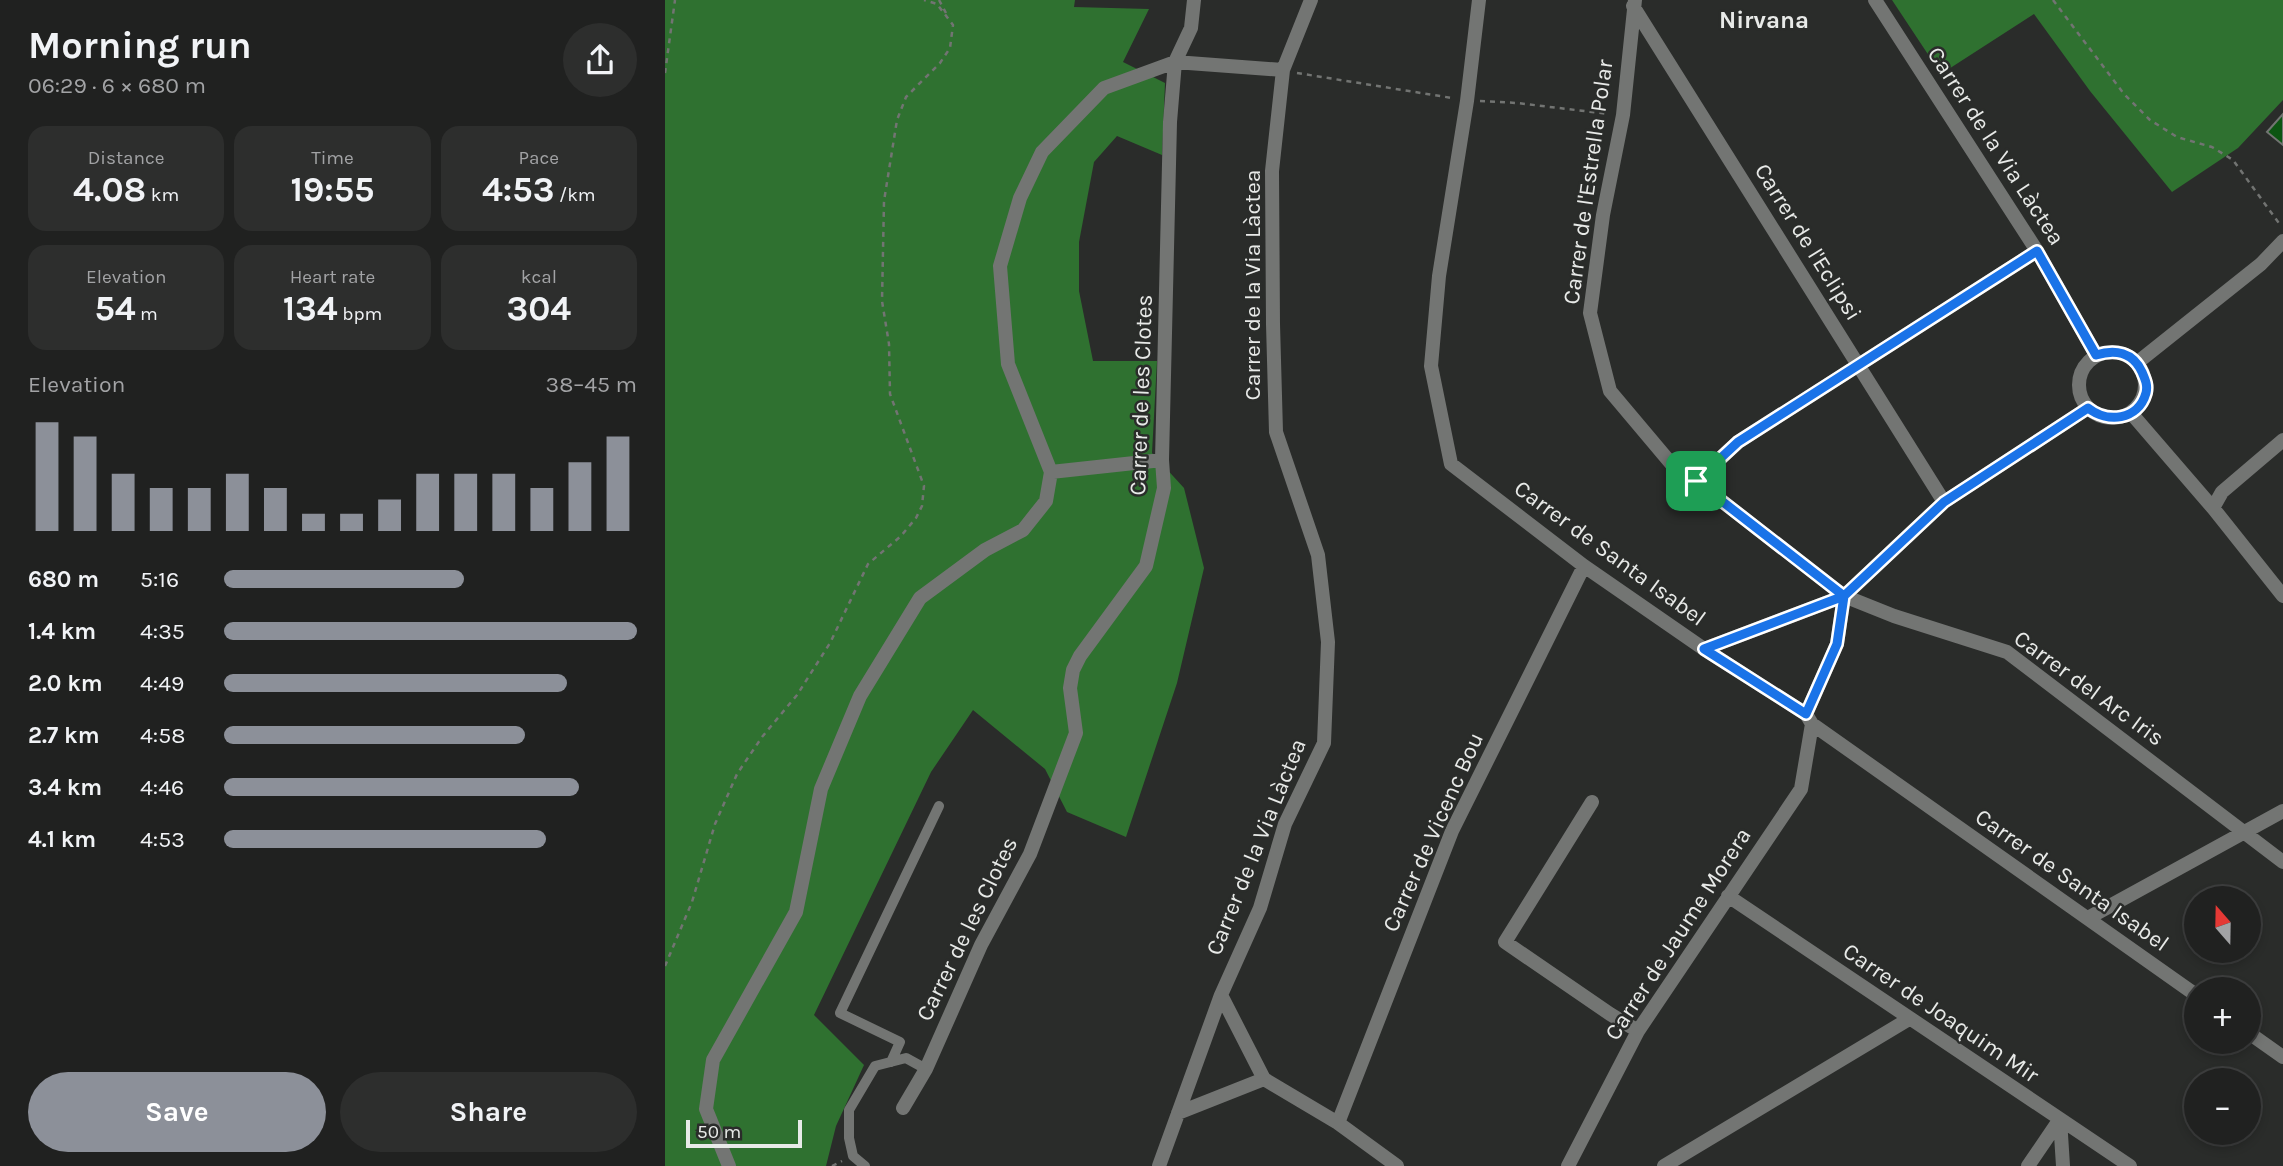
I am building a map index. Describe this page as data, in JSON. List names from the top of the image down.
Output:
{
  "streets": {
    "street": [
      "Carrer de la Via Làctea",
      "Carrer de l'Estrella Polar",
      "Carrer de l'Eclipsi",
      "Carrer de les Clotes",
      "Carrer de Santa Isabel",
      "Carrer del Arc Iris",
      "Carrer de Vicenc Bou",
      "Carrer de Jaume Morera",
      "Carrer de Joaquim Mir"
    ]
  },
  "crossings": [
    ["Carrer de l'Estrella Polar", "Carrer de l'Eclipsi"],
    ["Carrer de l'Estrella Polar", "Carrer del Arc Iris"],
    ["Carrer de l'Estrella Polar", "Carrer de Jaume Morera"],
    ["Carrer de Santa Isabel", "Carrer de Vicenc Bou"],
    ["Carrer de Santa Isabel", "Carrer de Jaume Morera"],
    ["Carrer del Arc Iris", "Carrer de Jaume Morera"],
    ["Carrer de Jaume Morera", "Carrer de Joaquim Mir"]
  ],
  "districts": ["Nirvana"],
  "scale_bar": "50 m",
  "north": "top",
  "page": {
    "heading": ["Morning run", "06:29 · 6 × 680 m"],
    "stats": [
      ["Distance", "4.08 km"],
      ["Time", "19:55"],
      ["Pace", "4:53 /km"],
      ["Elevation", "54 m"],
      ["Heart rate", "134 bpm"],
      ["kcal", "304"]
    ],
    "chart": ["Elevation", "38–45 m"],
    "list": [
      {
        "name": "680 m",
        "note": "5:16"
      },
      {
        "name": "1.4 km",
        "note": "4:35"
      },
      {
        "name": "2.0 km",
        "note": "4:49"
      },
      {
        "name": "2.7 km",
        "note": "4:58"
      },
      {
        "name": "3.4 km",
        "note": "4:46"
      },
      {
        "name": "4.1 km",
        "note": "4:53"
      }
    ],
    "map_buttons": ["+", "−"],
    "buttons": ["Save", "Share"],
    "scale": "50 m"
  }
}
